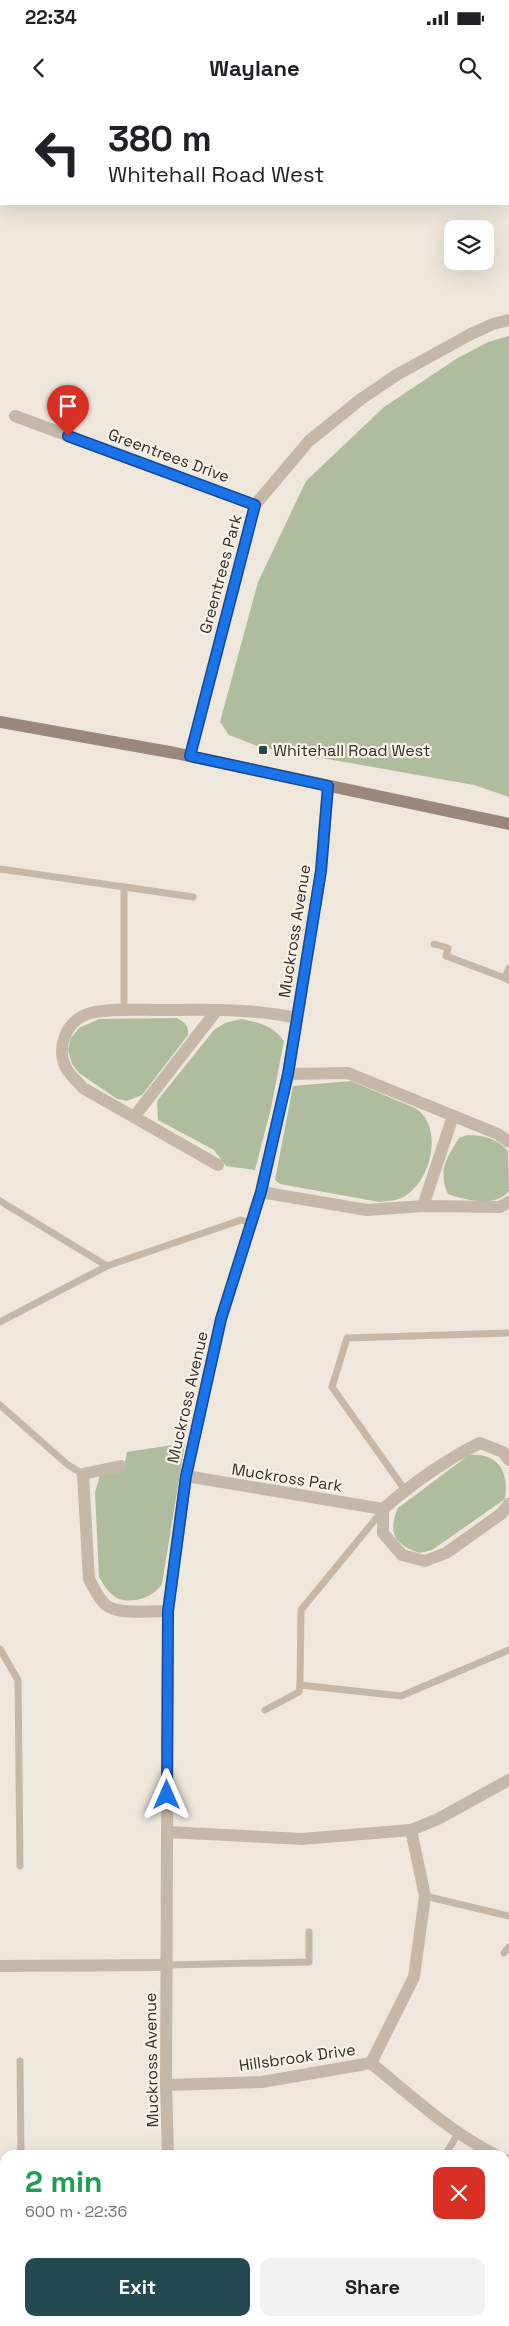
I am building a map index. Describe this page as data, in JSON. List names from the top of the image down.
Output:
{
  "streets": {
    "street": [
      "Greentrees Drive",
      "Greentrees Park",
      "Muckross Avenue",
      "Muckross Park",
      "Hillsbrook Drive"
    ]
  },
  "crossings": [
    ["Greentrees Drive", "Greentrees Park"],
    ["Muckross Avenue", "Muckross Park"],
    ["Muckross Avenue", "Hillsbrook Drive"]
  ],
  "places": {
    "transit": ["Whitehall Road West"]
  },
  "page": {
    "status": "22:34",
    "header": "Waylane",
    "turn": ["380 m", "Whitehall Road West"],
    "heading": ["2 min", "600 m · 22:36"],
    "buttons": ["Exit", "Share"]
  }
}
